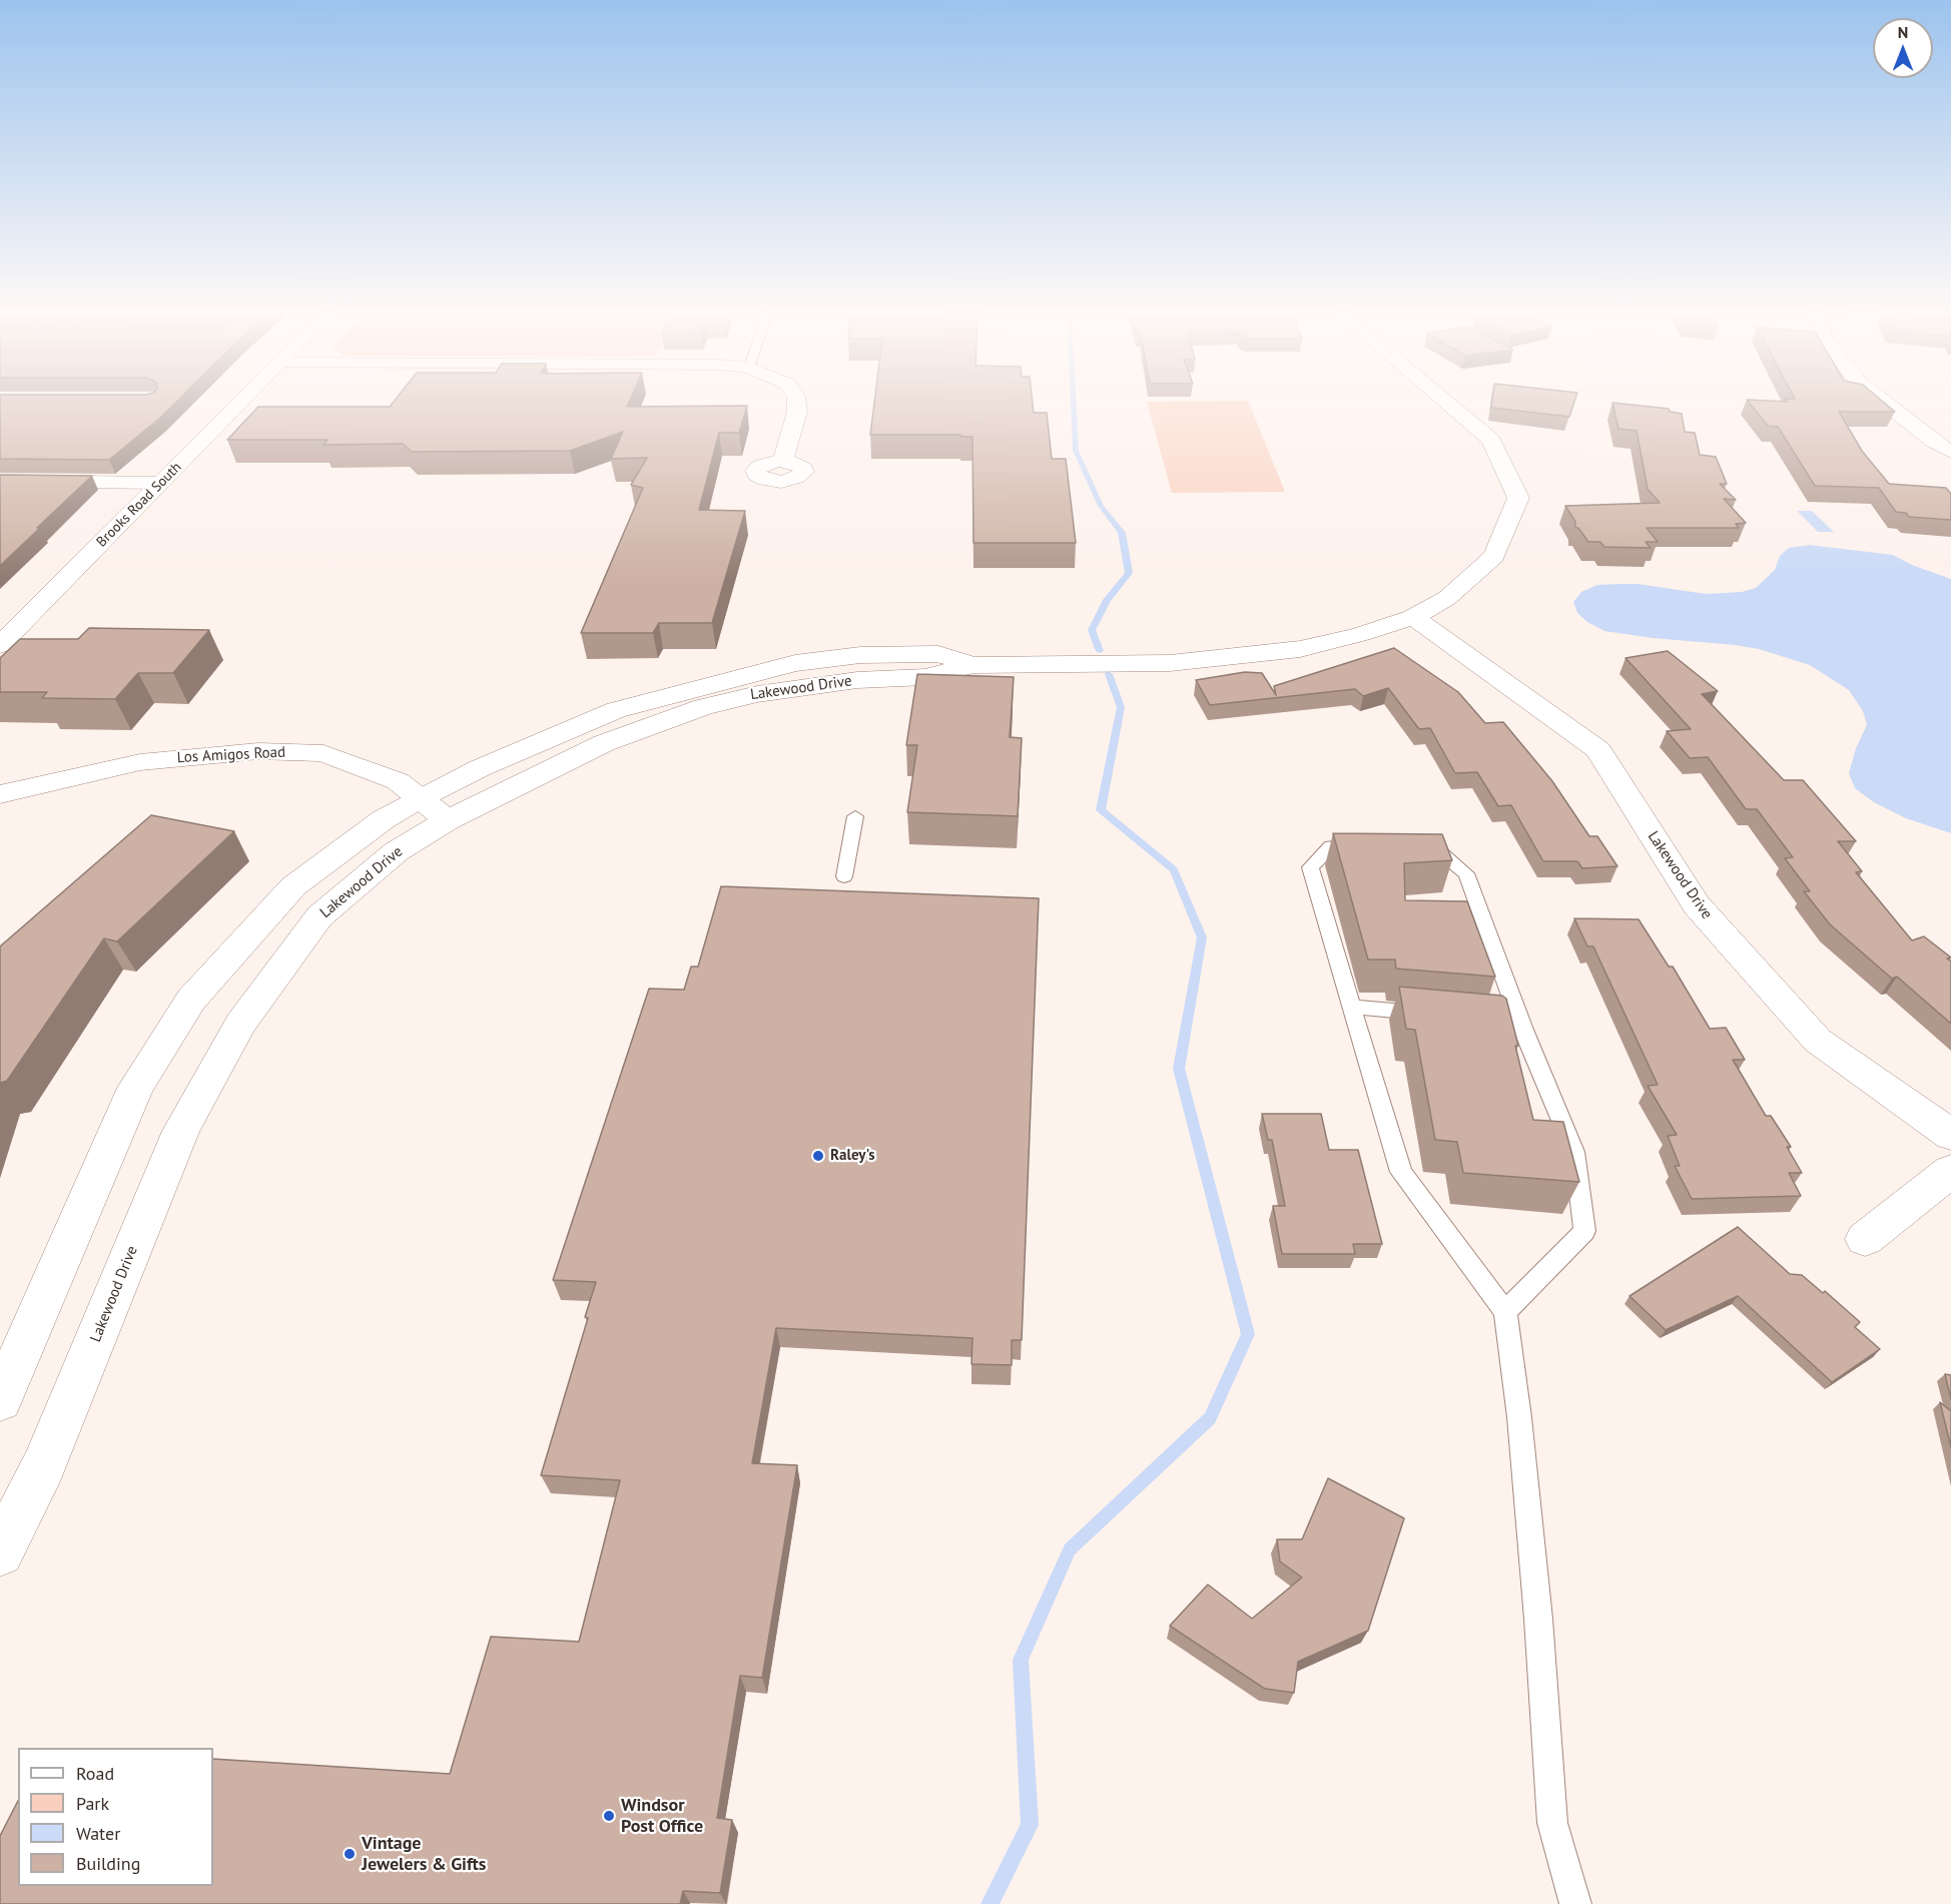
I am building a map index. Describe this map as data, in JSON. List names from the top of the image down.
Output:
{
  "streets": {
    "street": ["Brooks Road South", "Lakewood Drive", "Los Amigos Road"]
  },
  "crossings": [
    ["Lakewood Drive", "Los Amigos Road"]
  ],
  "places": ["Raley's", "Windsor Post Office", "Vintage Jewelers & Gifts"],
  "legend": [
    "Road",
    "Park",
    "Water",
    "Building"
  ],
  "north": "top"
}
